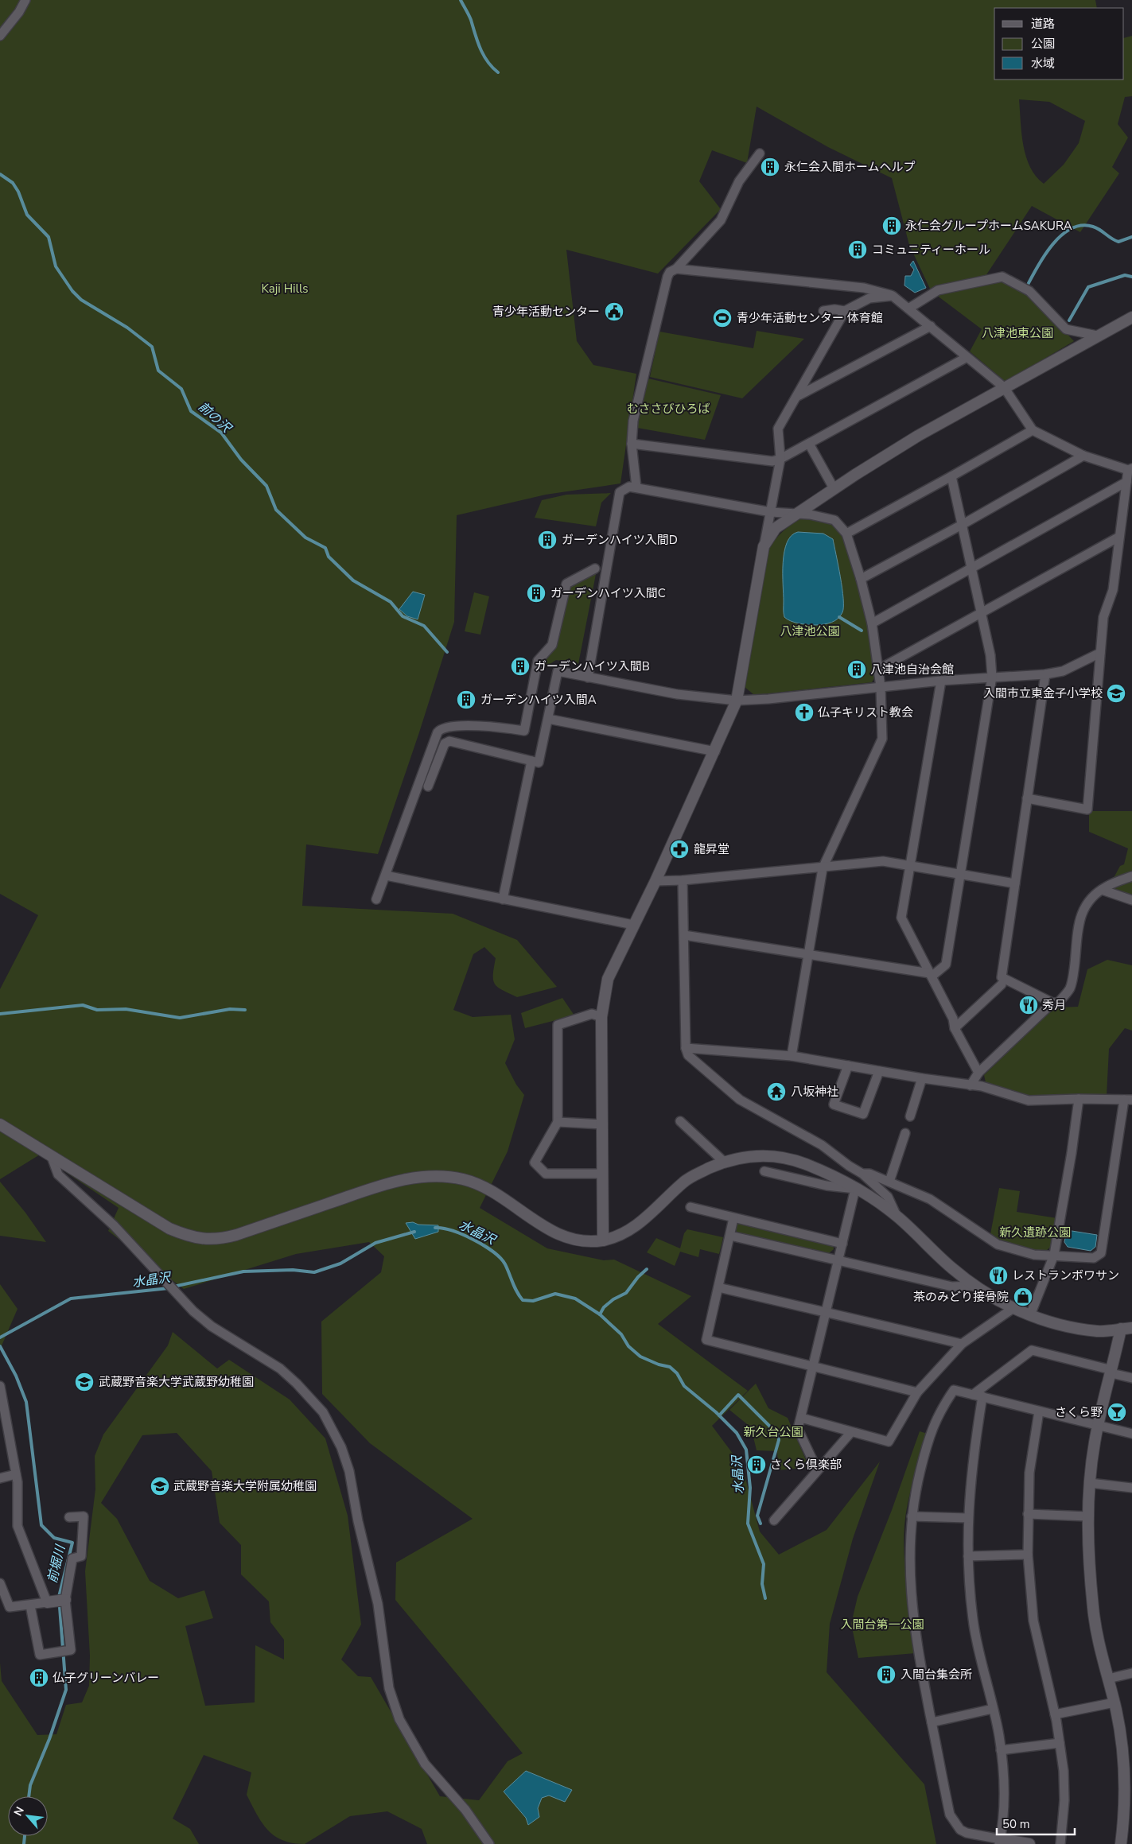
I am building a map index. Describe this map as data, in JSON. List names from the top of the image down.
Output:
{
  "water": ["前の沢", "水晶沢", "前堀川"],
  "parks": [
    "Kaji Hills",
    "八津池東公園",
    "むささびひろば",
    "八津池公園",
    "新久遺跡公園",
    "新久台公園",
    "入間台第一公園"
  ],
  "places": {
    "building": [
      "永仁会入間ホームヘルプ",
      "永仁会グループホームSAKURA",
      "コミュニティーホール",
      "ガーデンハイツ入間D",
      "ガーデンハイツ入間C",
      "ガーデンハイツ入間B",
      "八津池自治会館",
      "ガーデンハイツ入間A",
      "さくら倶楽部",
      "入間台集会所",
      "仏子グリーンバレー"
    ],
    "public building": ["青少年活動センター"],
    "sports": ["青少年活動センター 体育館"],
    "school or university": ["入間市立東金子小学校", "武蔵野音楽大学武蔵野幼稚園", "武蔵野音楽大学附属幼稚園"],
    "church": ["仏子キリスト教会"],
    "pharmacy": ["龍昇堂"],
    "restaurant": ["秀月", "レストランボワサン"],
    "temple": ["八坂神社"],
    "shop": ["茶のみどり接骨院"],
    "bar": ["さくら野"]
  },
  "legend": ["道路", "公園", "水域"],
  "scale_bar": "50 m",
  "north": "top left"
}
